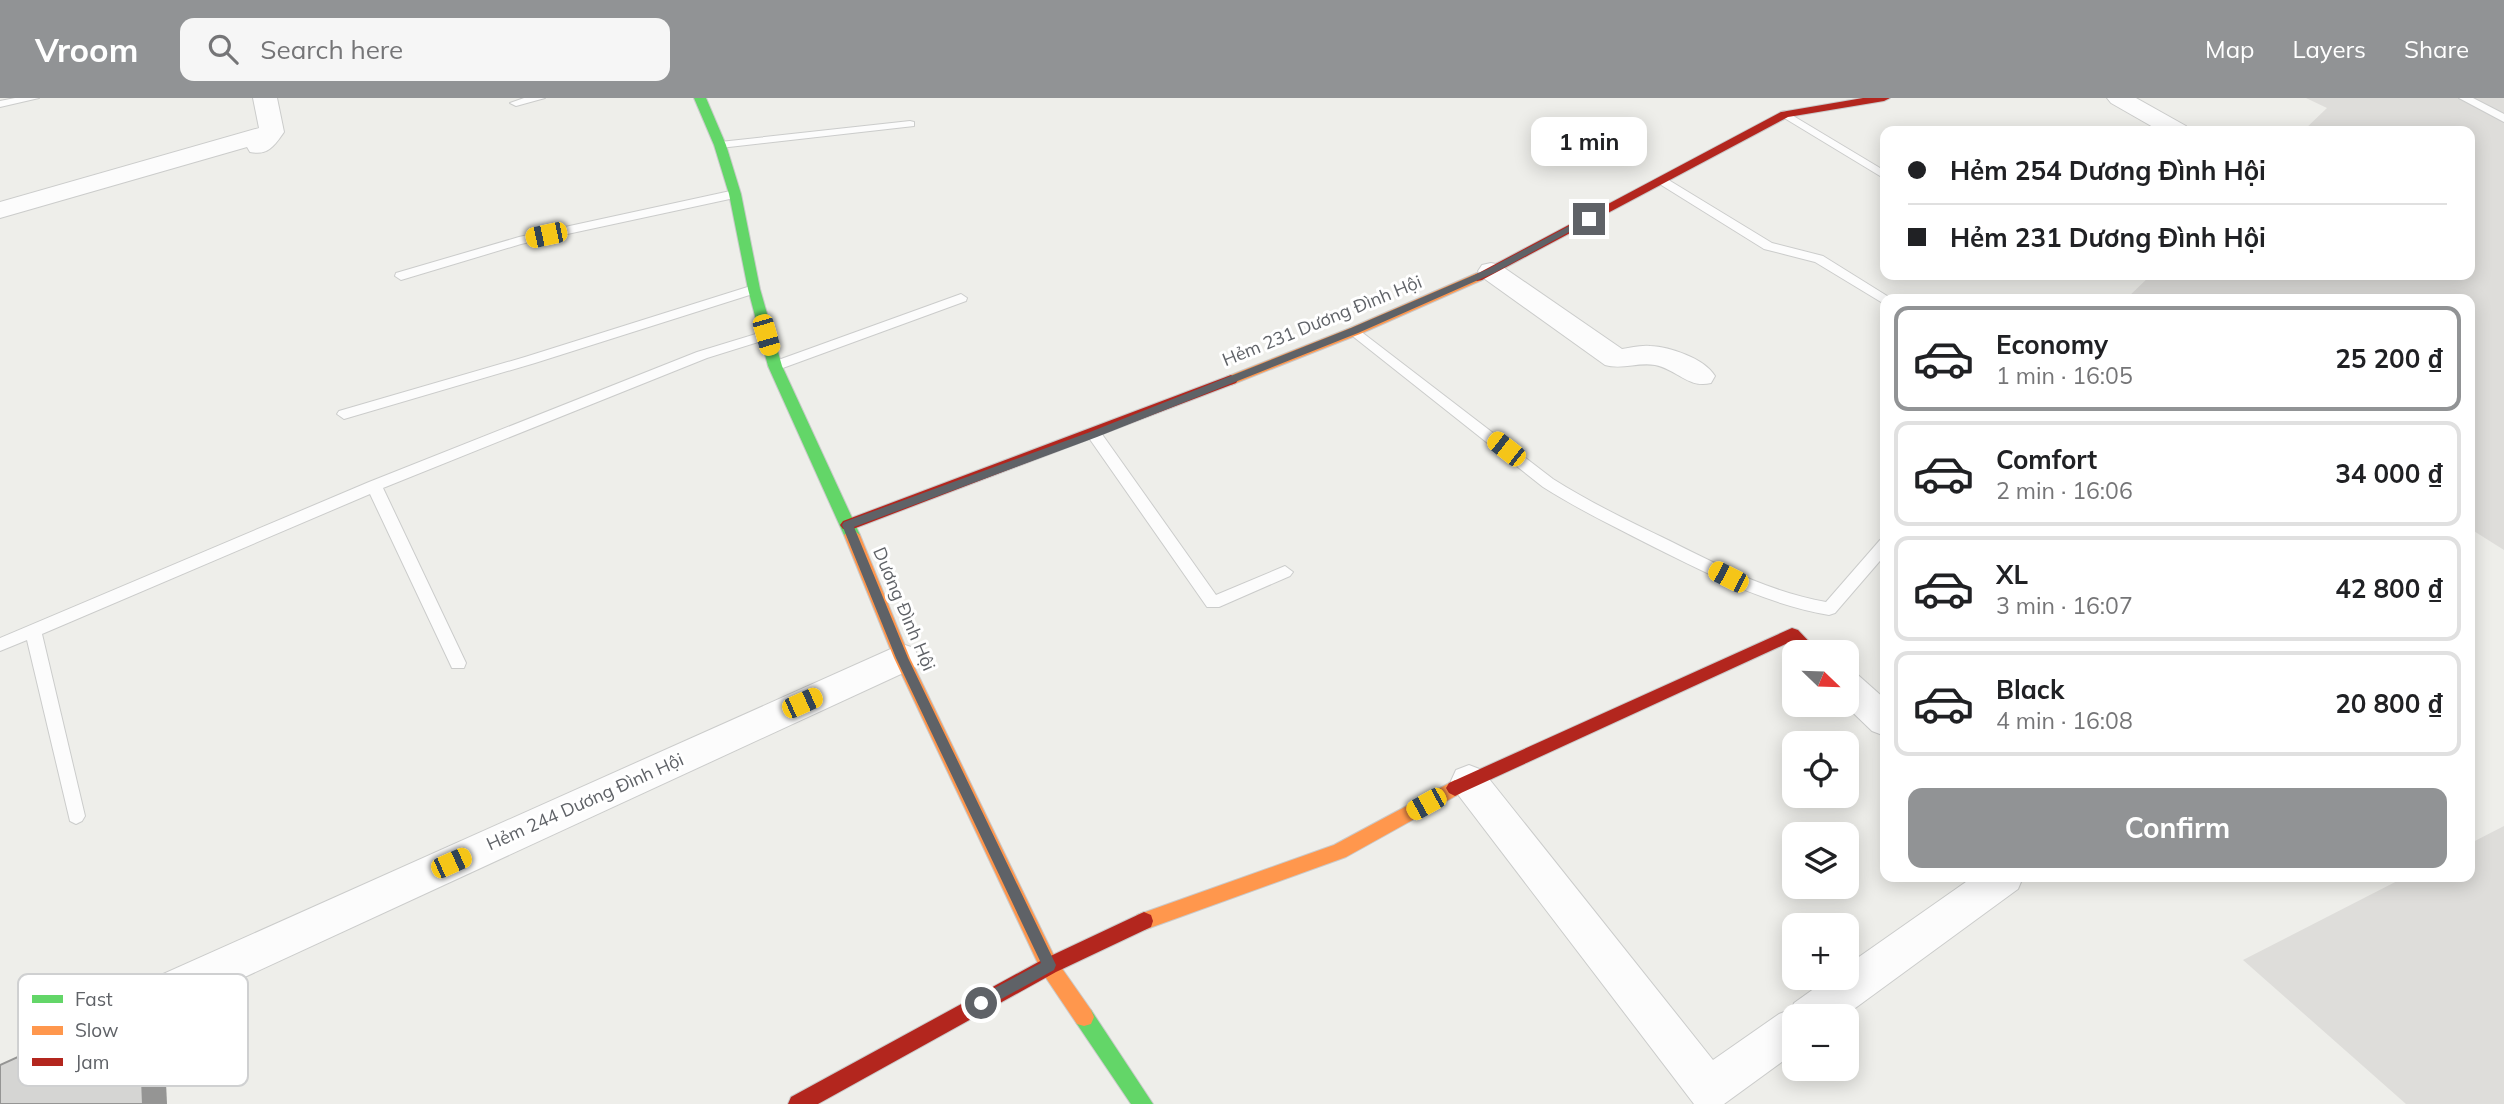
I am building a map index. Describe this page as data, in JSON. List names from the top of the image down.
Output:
{
  "streets": {
    "street": ["Hẻm 231 Dương Đình Hội", "Dương Đình Hội", "Hẻm 244 Dương Đình Hội"]
  },
  "crossings": [
    ["Hẻm 231 Dương Đình Hội", "Dương Đình Hội"],
    ["Dương Đình Hội", "Hẻm 244 Dương Đình Hội"]
  ],
  "legend": ["Fast", "Slow", "Jam"],
  "north": "bottom right",
  "page": {
    "header": "Vroom",
    "search": "Search here",
    "nav": ["Map", "Layers", "Share"],
    "bubble": "1 min",
    "banner": ["Hẻm 254 Dương Đình Hội", "Hẻm 231 Dương Đình Hội"],
    "list": [
      {
        "name": "Economy",
        "note": "1 min · 16:05",
        "value": "25 200 ₫"
      },
      {
        "name": "Comfort",
        "note": "2 min · 16:06",
        "value": "34 000 ₫"
      },
      {
        "name": "XL",
        "note": "3 min · 16:07",
        "value": "42 800 ₫"
      },
      {
        "name": "Black",
        "note": "4 min · 16:08",
        "value": "20 800 ₫"
      }
    ],
    "map_buttons": ["+", "−"],
    "buttons": "Confirm"
  }
}
